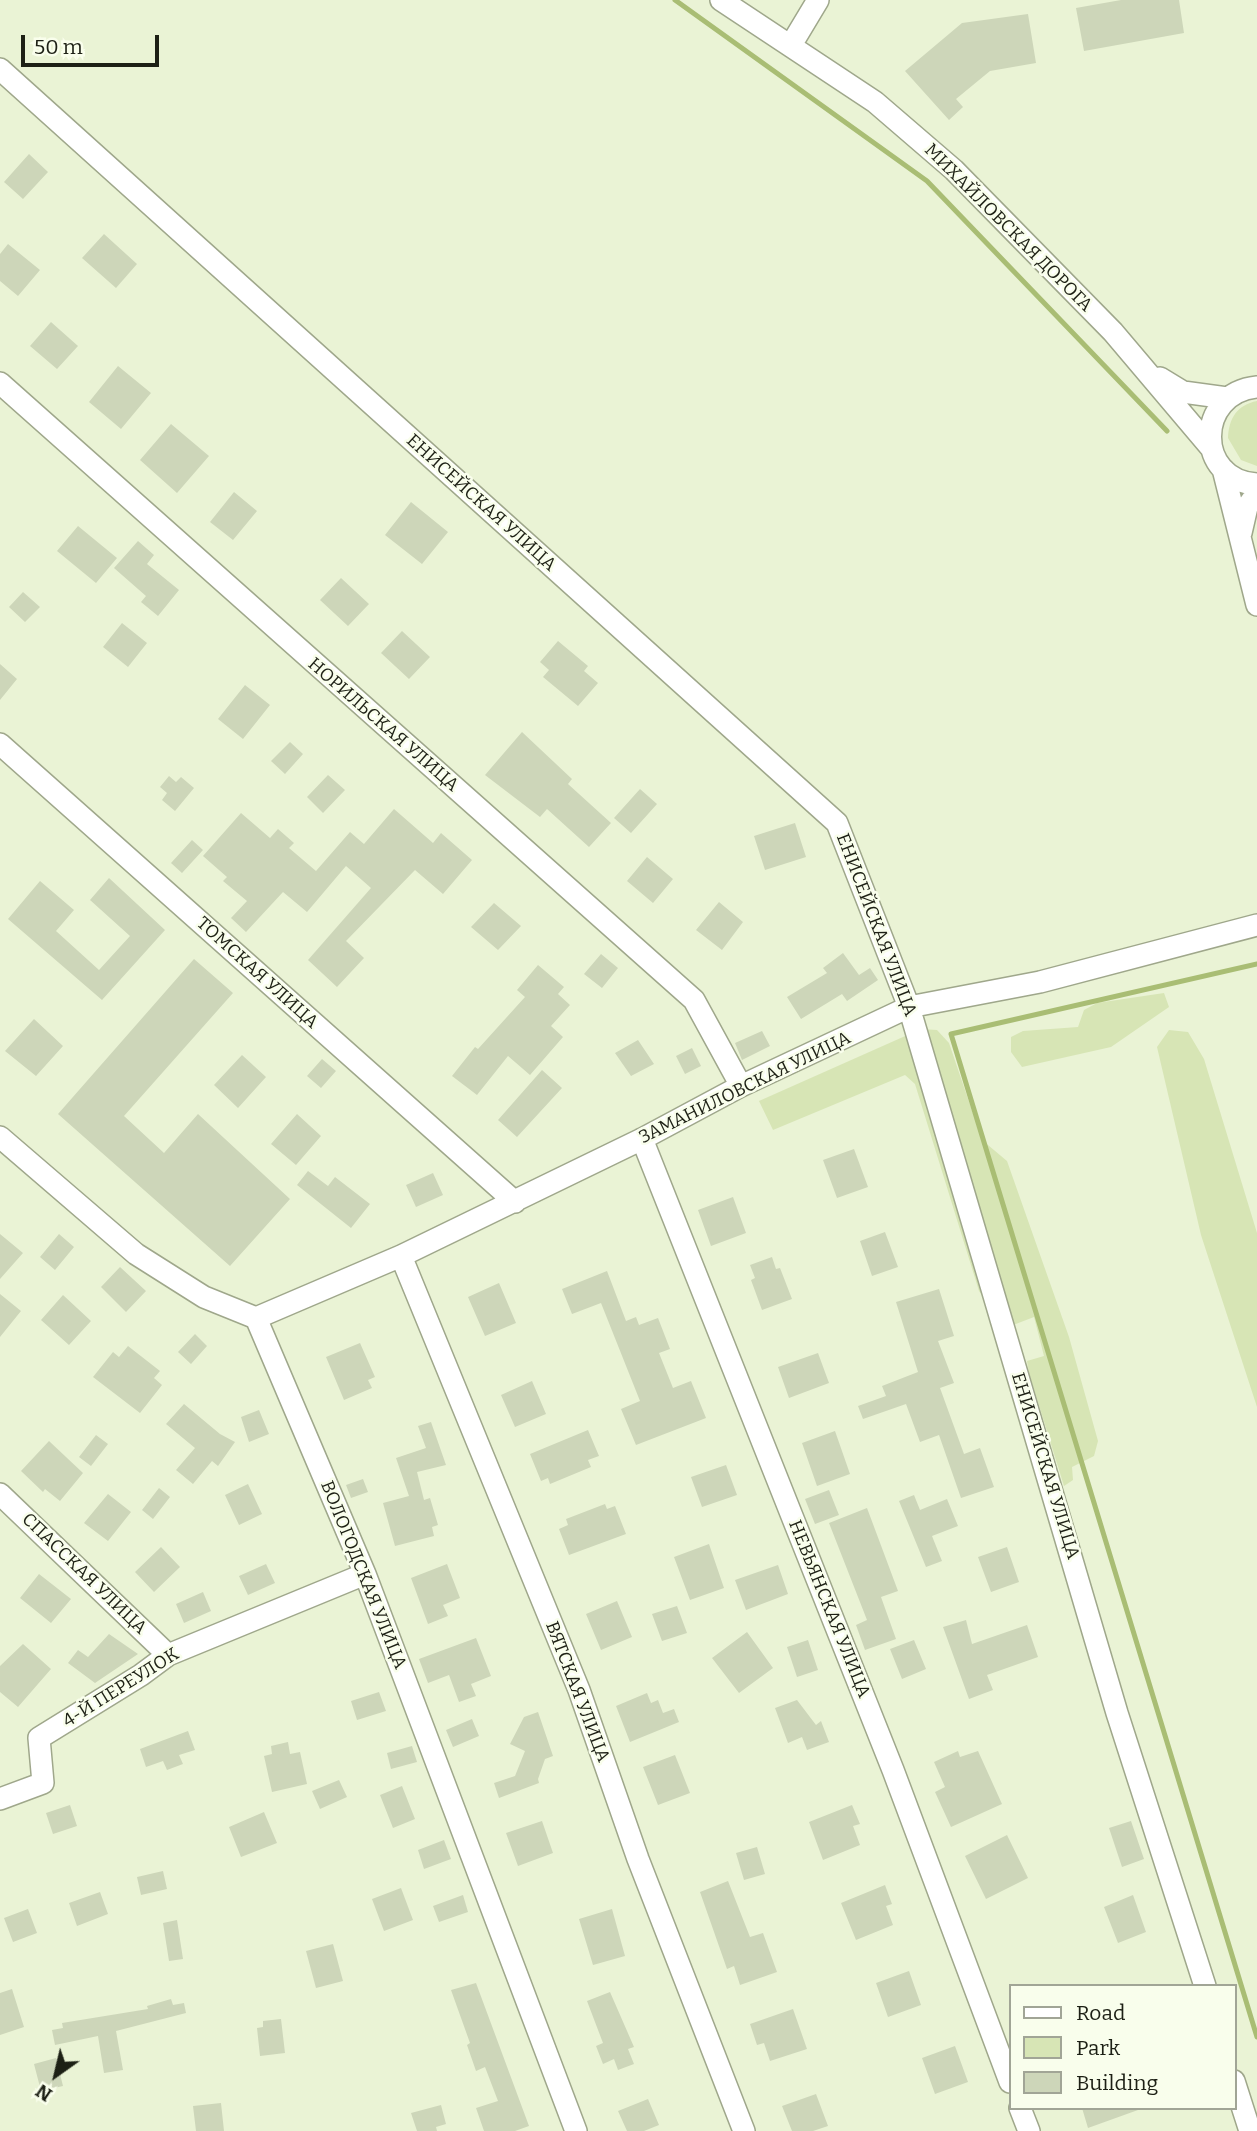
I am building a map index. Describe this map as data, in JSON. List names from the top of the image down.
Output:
{
  "streets": {
    "street": [
      "МИХАЙЛОВСКАЯ ДОРОГА",
      "ЕНИСЕЙСКАЯ УЛИЦА",
      "НОРИЛЬСКАЯ УЛИЦА",
      "ТОМСКАЯ УЛИЦА",
      "ЗАМАНИЛОВСКАЯ УЛИЦА",
      "СПАССКАЯ УЛИЦА",
      "ВОЛОГОДСКАЯ УЛИЦА",
      "НЕВЬЯНСКАЯ УЛИЦА",
      "4-Й ПЕРЕУЛОК",
      "ВЯТСКАЯ УЛИЦА"
    ]
  },
  "crossings": [
    ["ЕНИСЕЙСКАЯ УЛИЦА", "ЗАМАНИЛОВСКАЯ УЛИЦА"],
    ["НОРИЛЬСКАЯ УЛИЦА", "ЗАМАНИЛОВСКАЯ УЛИЦА"],
    ["ТОМСКАЯ УЛИЦА", "ЗАМАНИЛОВСКАЯ УЛИЦА"],
    ["ЗАМАНИЛОВСКАЯ УЛИЦА", "ВОЛОГОДСКАЯ УЛИЦА"],
    ["ЗАМАНИЛОВСКАЯ УЛИЦА", "НЕВЬЯНСКАЯ УЛИЦА"],
    ["ЗАМАНИЛОВСКАЯ УЛИЦА", "ВЯТСКАЯ УЛИЦА"],
    ["СПАССКАЯ УЛИЦА", "4-Й ПЕРЕУЛОК"],
    ["ВОЛОГОДСКАЯ УЛИЦА", "4-Й ПЕРЕУЛОК"]
  ],
  "legend": ["Road", "Park", "Building"],
  "scale_bar": "50 m",
  "north": "bottom left"
}
